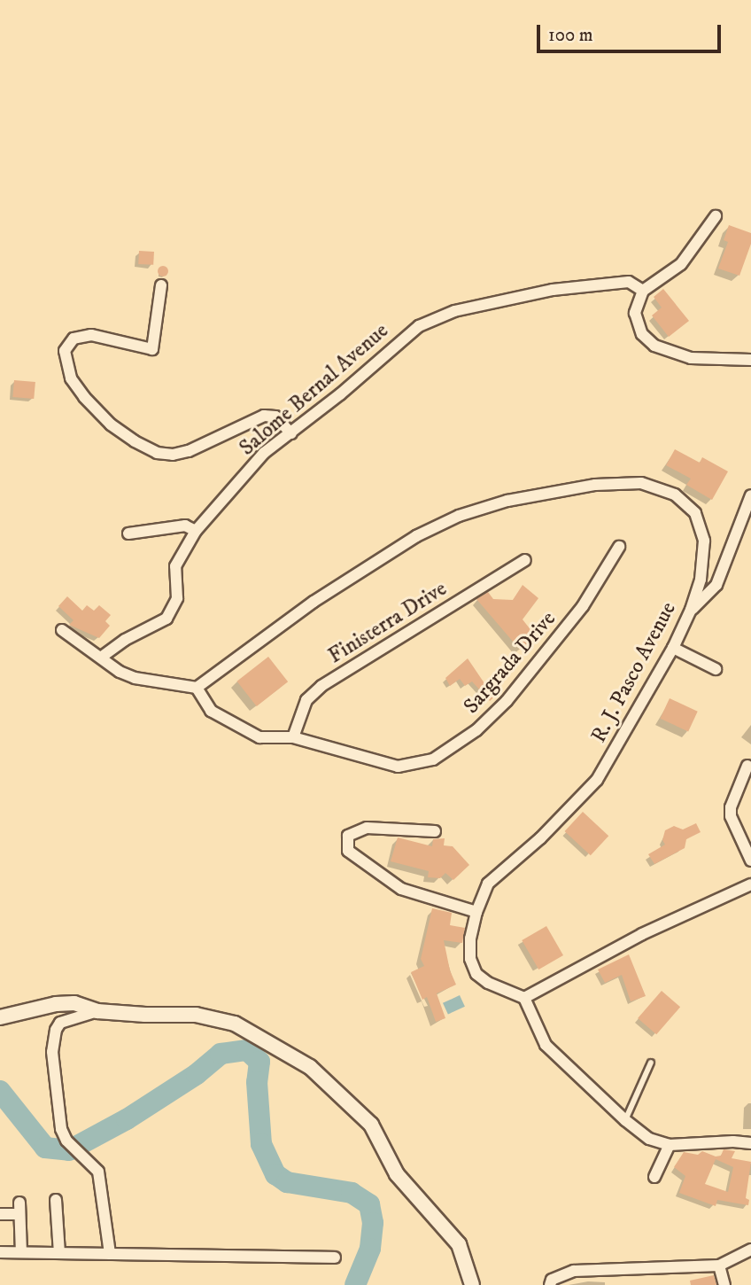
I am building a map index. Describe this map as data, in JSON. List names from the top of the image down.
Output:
{
  "streets": {
    "street": [
      "Salome Bernal Avenue",
      "Finisterra Drive",
      "Sargrada Drive",
      "R. J. Pasco Avenue"
    ]
  },
  "crossings": [
    ["Finisterra Drive", "Sargrada Drive"],
    ["Sargrada Drive", "R. J. Pasco Avenue"]
  ],
  "scale_bar": "100 m"
}
